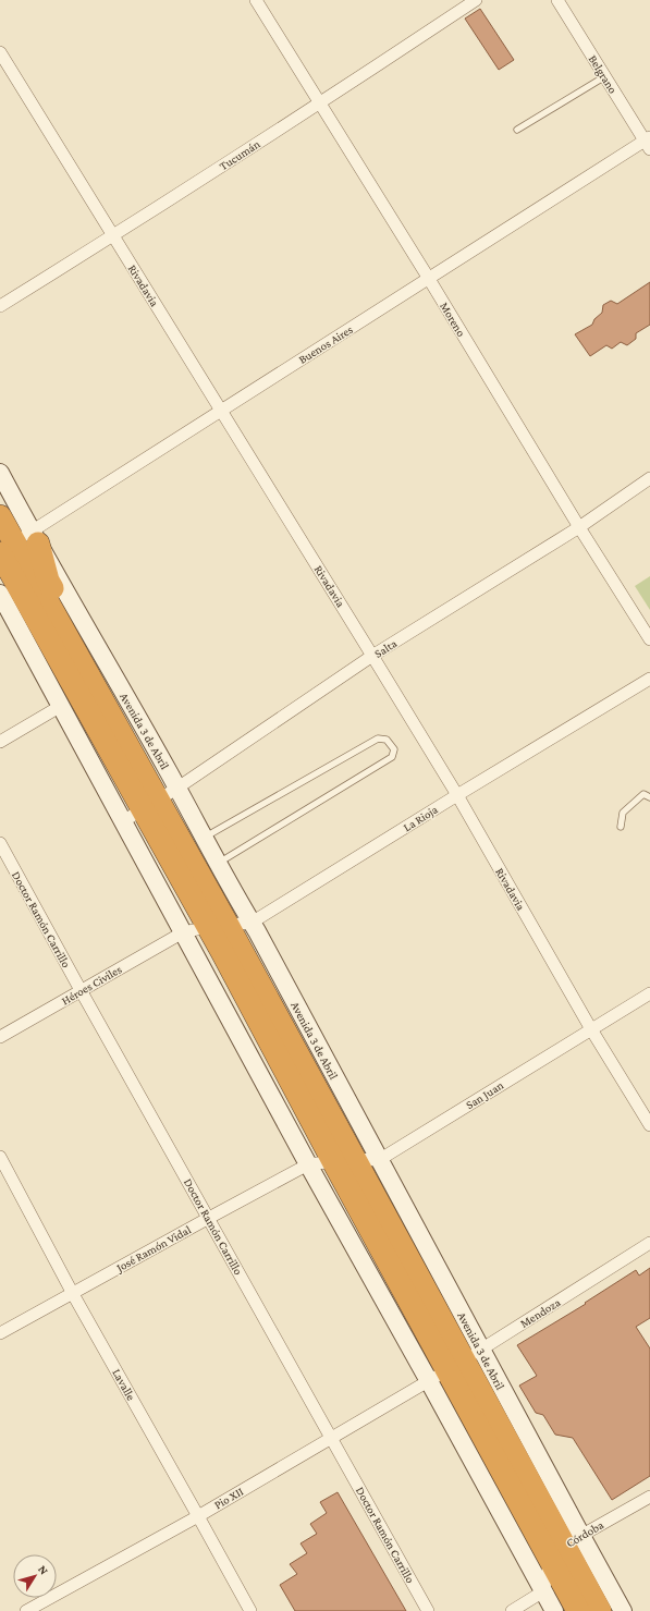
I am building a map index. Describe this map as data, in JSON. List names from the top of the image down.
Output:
{
  "streets": {
    "highway": ["Avenida 3 de Abril"],
    "street": [
      "Belgrano",
      "Tucumán",
      "Rivadavia",
      "Moreno",
      "Buenos Aires",
      "Salta",
      "La Rioja",
      "Doctor Ramón Carrillo",
      "Héroes Civiles",
      "San Juan",
      "José Ramón Vidal",
      "Mendoza",
      "Lavalle",
      "Pio XII",
      "Córdoba"
    ]
  },
  "crossings": [
    ["Belgrano", "Buenos Aires"],
    ["Tucumán", "Rivadavia"],
    ["Tucumán", "Moreno"],
    ["Rivadavia", "Buenos Aires"],
    ["Rivadavia", "Salta"],
    ["Rivadavia", "La Rioja"],
    ["Rivadavia", "San Juan"],
    ["Moreno", "Buenos Aires"],
    ["Moreno", "Salta"],
    ["Buenos Aires", "Avenida 3 de Abril"],
    ["Salta", "Avenida 3 de Abril"],
    ["Avenida 3 de Abril", "La Rioja"],
    ["Avenida 3 de Abril", "Héroes Civiles"],
    ["Avenida 3 de Abril", "San Juan"],
    ["Avenida 3 de Abril", "José Ramón Vidal"],
    ["Avenida 3 de Abril", "Mendoza"],
    ["Avenida 3 de Abril", "Pio XII"],
    ["Avenida 3 de Abril", "Córdoba"],
    ["La Rioja", "Héroes Civiles"],
    ["Doctor Ramón Carrillo", "Héroes Civiles"],
    ["Doctor Ramón Carrillo", "José Ramón Vidal"],
    ["Doctor Ramón Carrillo", "Pio XII"],
    ["José Ramón Vidal", "Lavalle"],
    ["Mendoza", "Pio XII"],
    ["Lavalle", "Pio XII"]
  ],
  "north": "top right"
}
